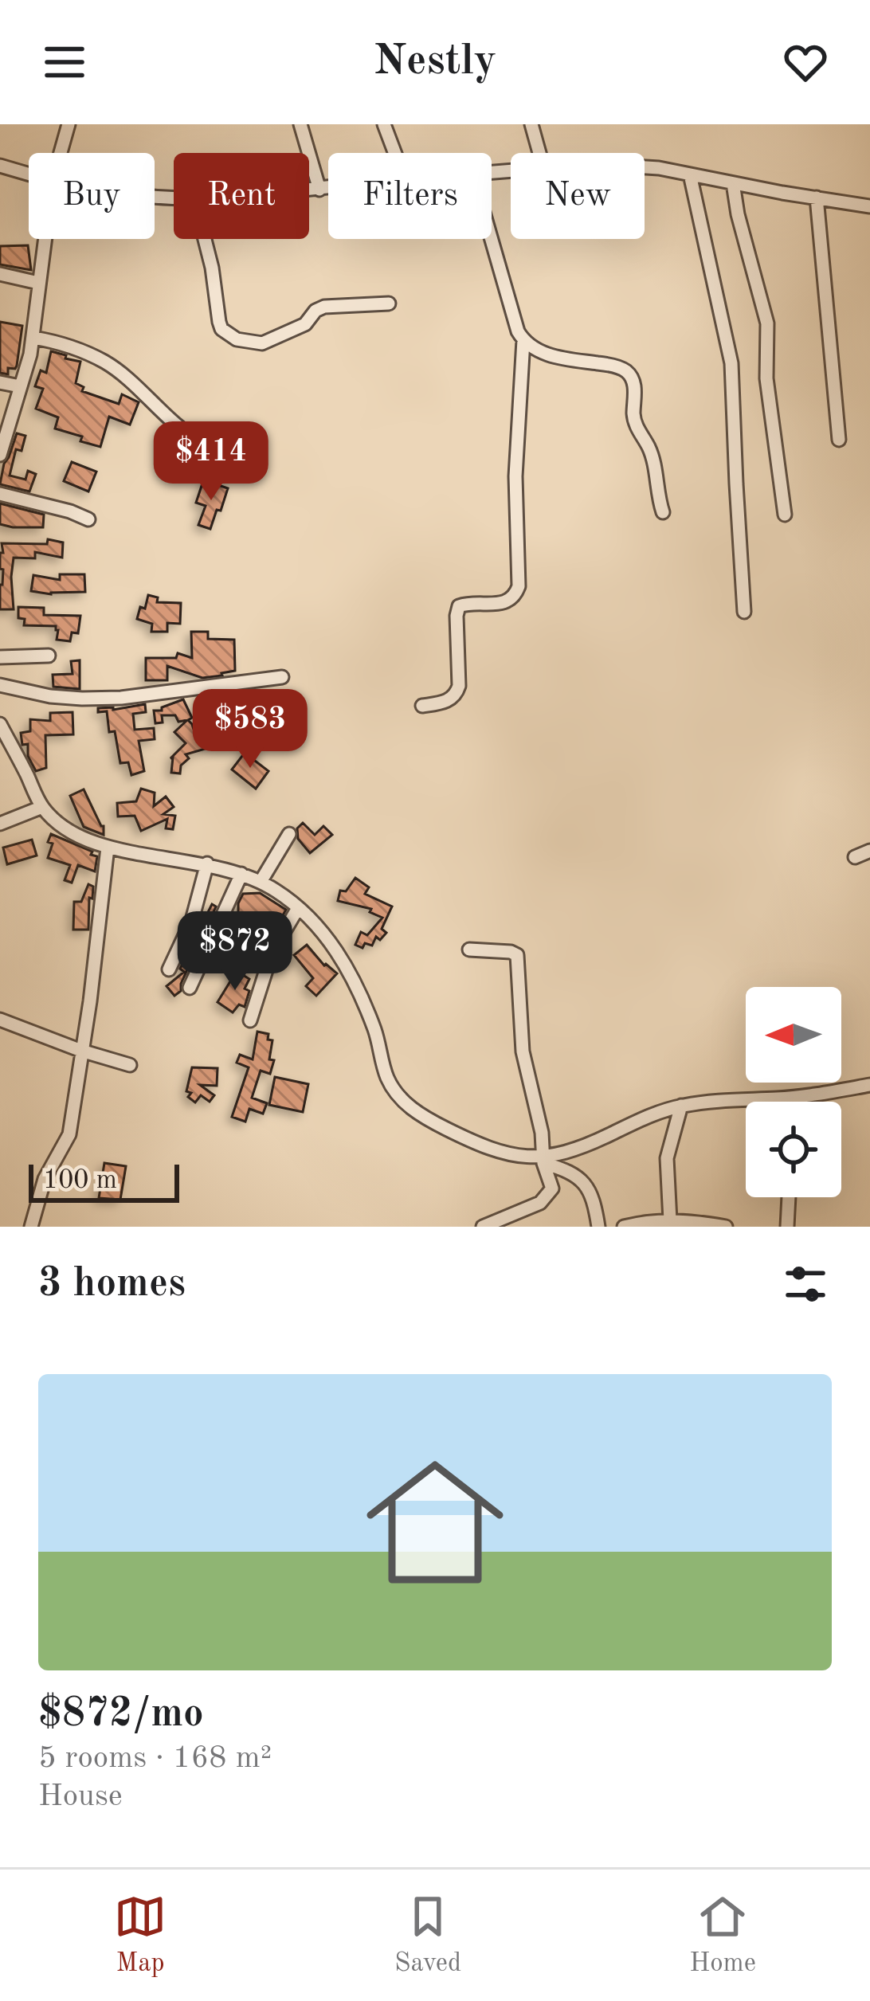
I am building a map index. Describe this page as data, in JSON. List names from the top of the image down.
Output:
{
  "scale_bar": "100 m",
  "north": "left",
  "page": {
    "header": "Nestly",
    "chip": [
      "Buy",
      "Rent",
      "Filters",
      "New"
    ],
    "price": ["$414", "$583", "$872"],
    "scale": "100 m",
    "heading": "3 homes",
    "list": [
      {
        "name": "$872/mo",
        "note": "5 rooms · 168 m² · House"
      }
    ],
    "tabs": ["Map", "Saved", "Home"]
  }
}
